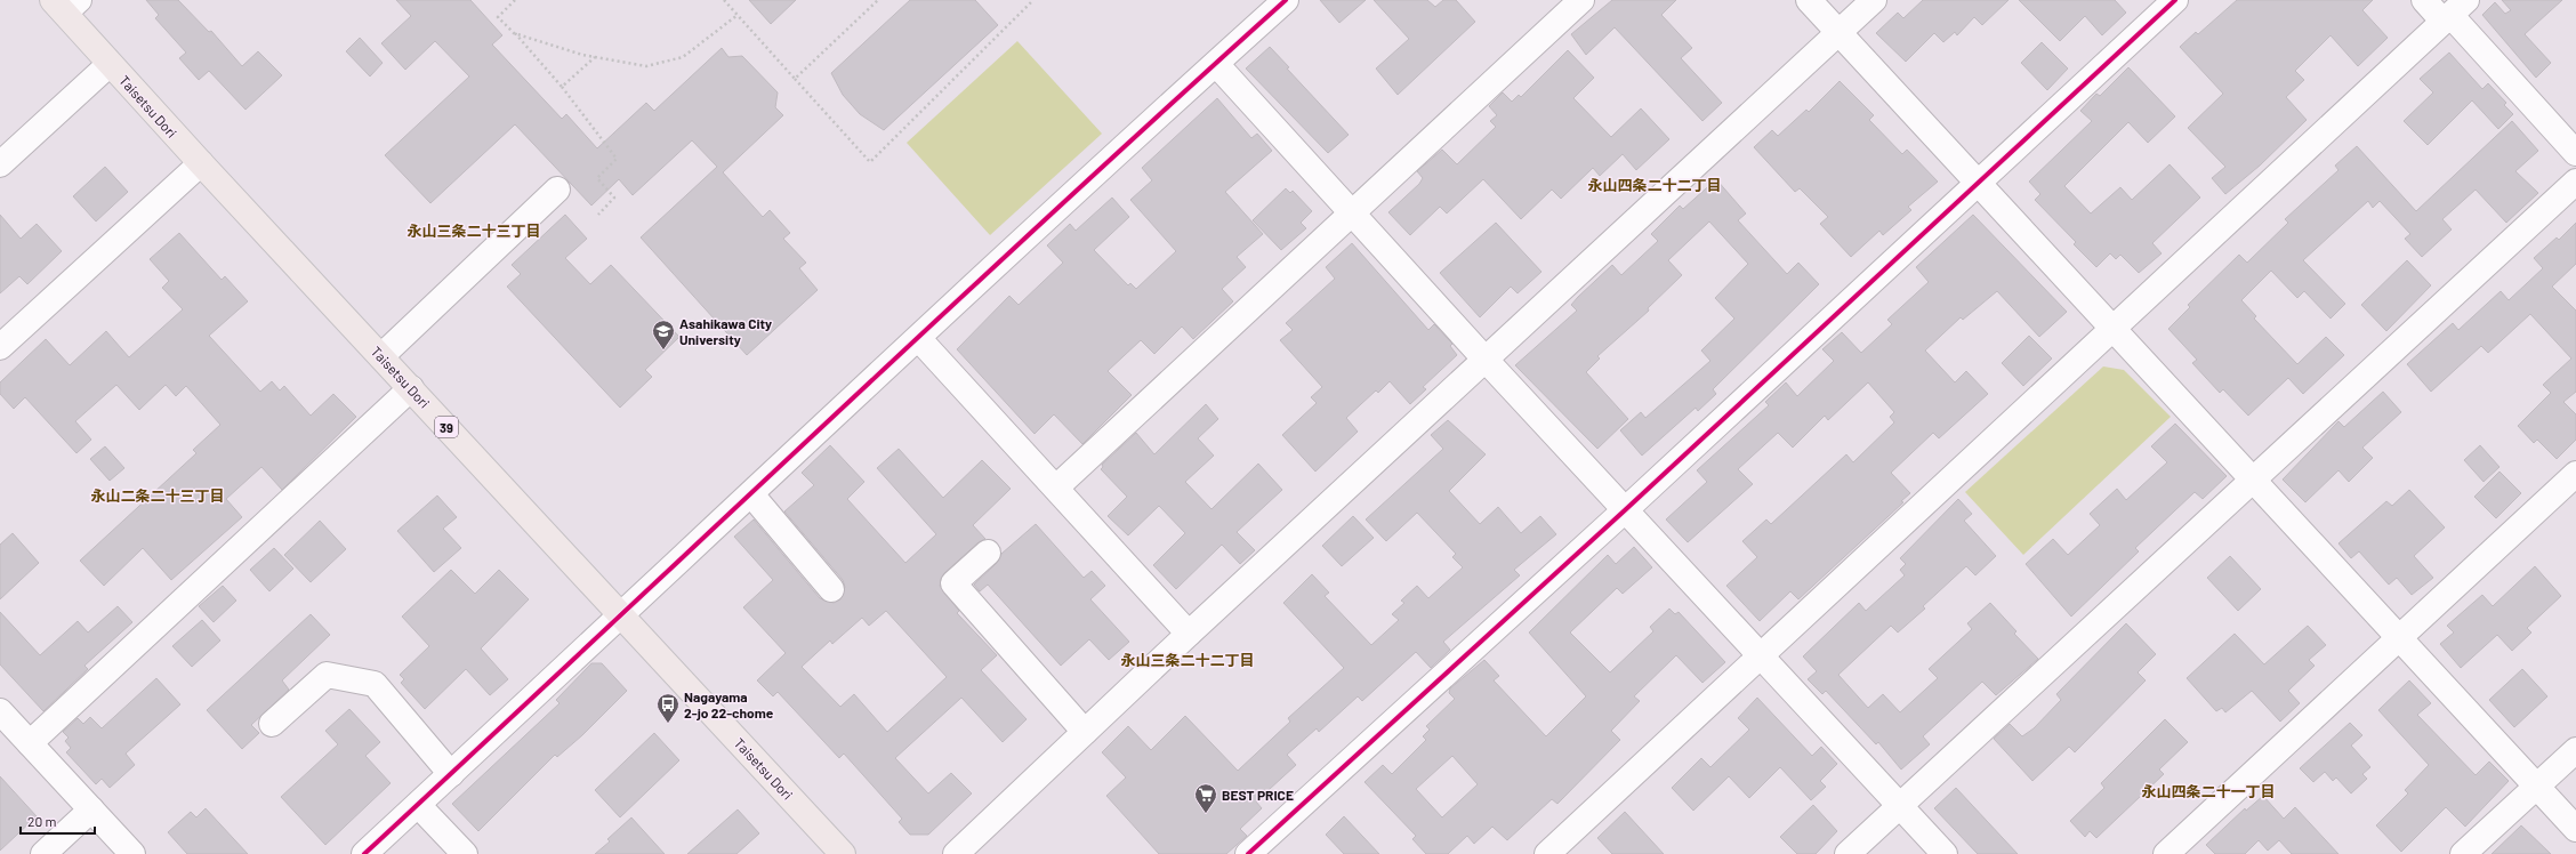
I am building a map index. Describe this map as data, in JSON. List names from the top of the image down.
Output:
{
  "streets": {
    "highway": ["Taisetsu Dori", "39"]
  },
  "districts": [
    "永山四条二十二丁目",
    "永山三条二十三丁目",
    "永山二条二十三丁目",
    "永山三条二十二丁目",
    "永山四条二十一丁目"
  ],
  "places": {
    "school or university": ["Asahikawa City University"],
    "bus stop": ["Nagayama 2-jo 22-chome"],
    "supermarket": ["BEST PRICE"]
  },
  "scale_bar": "20 m"
}
